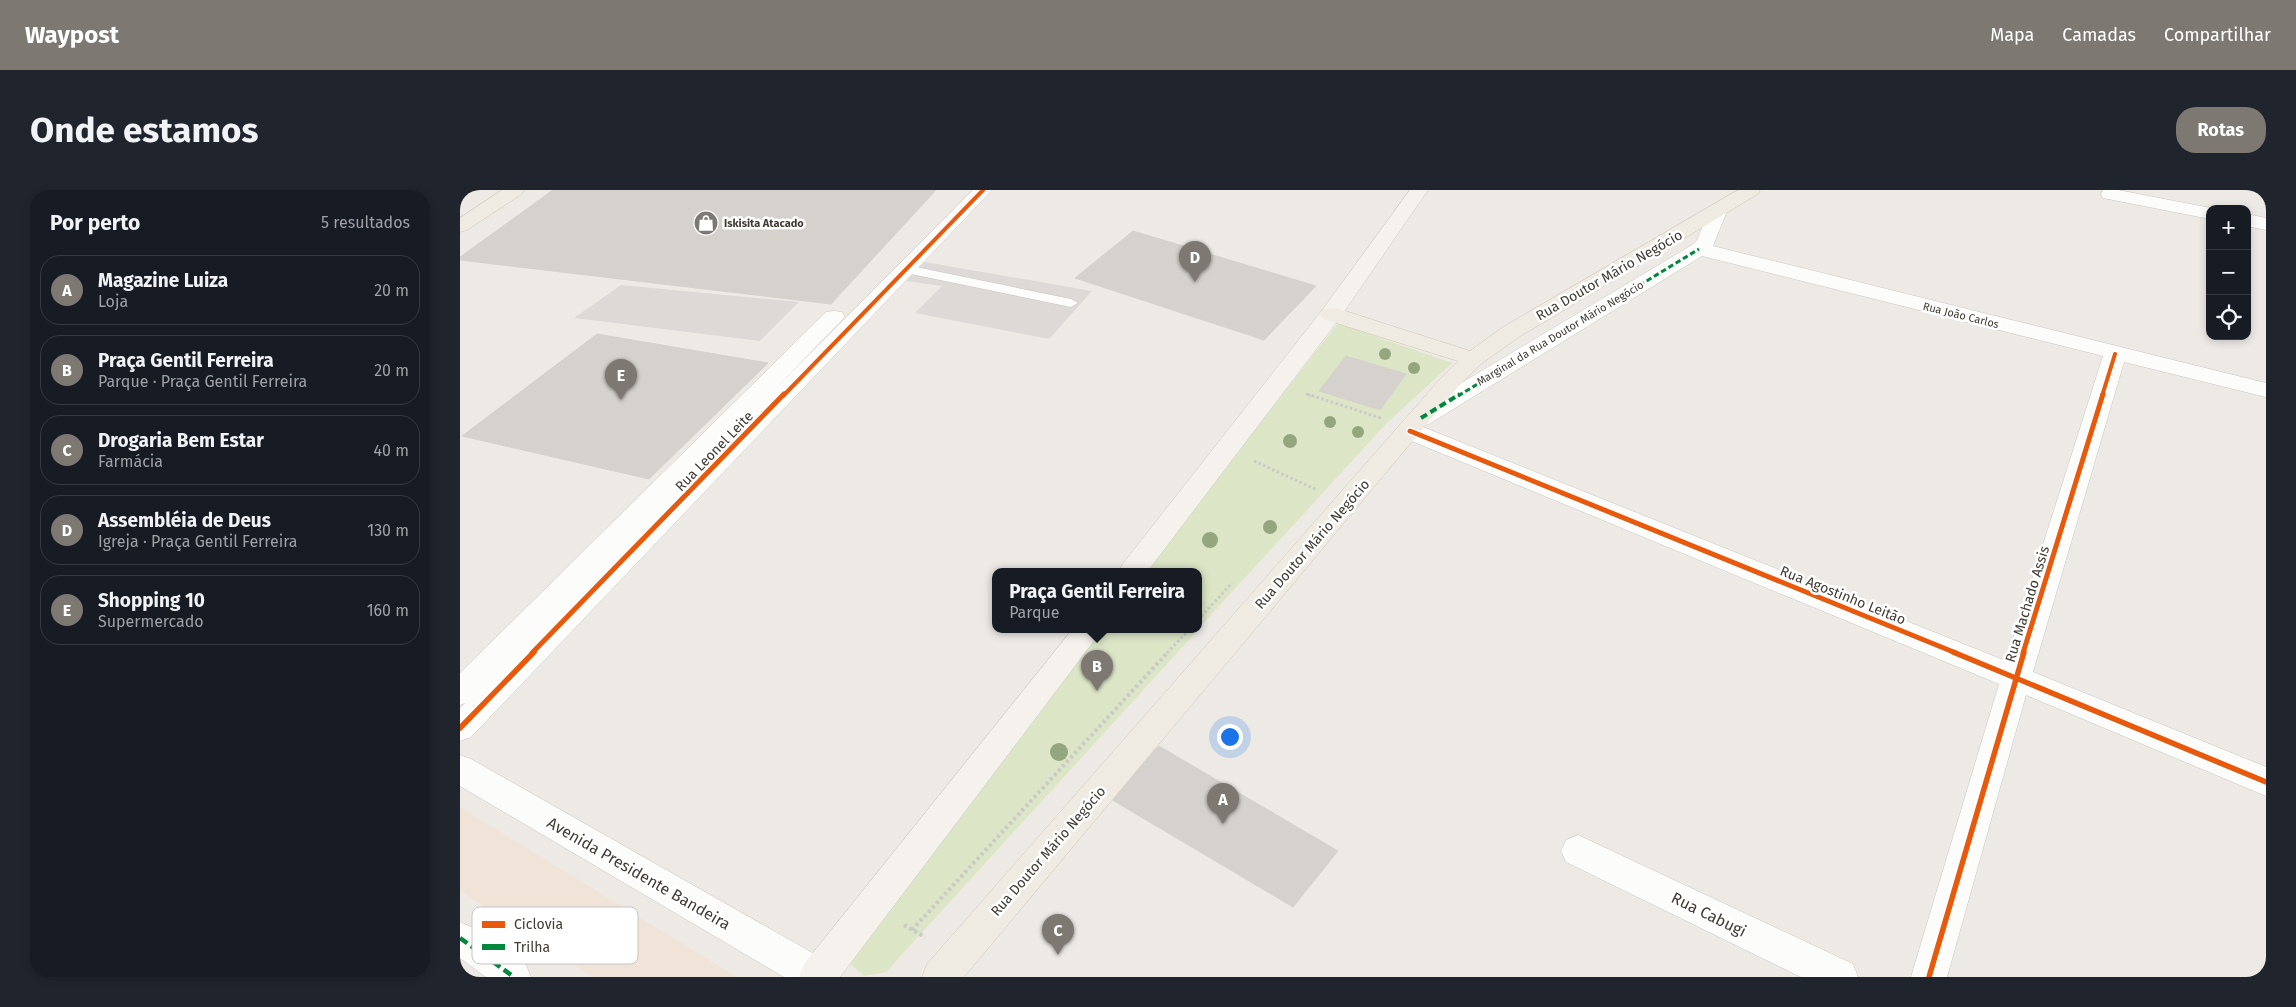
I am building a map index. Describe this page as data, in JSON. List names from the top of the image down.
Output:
{
  "streets": {
    "main road": ["Rua Doutor Mário Negócio"],
    "street": [
      "Rua João Carlos",
      "Marginal da Rua Doutor Mário Negócio",
      "Rua Leonel Leite",
      "Rua Agostinho Leitão",
      "Rua Machado Assis",
      "Avenida Presidente Bandeira",
      "Rua Cabugi"
    ]
  },
  "crossings": [
    ["Rua Doutor Mário Negócio", "Marginal da Rua Doutor Mário Negócio"],
    ["Rua Doutor Mário Negócio", "Rua Agostinho Leitão"],
    ["Rua João Carlos", "Marginal da Rua Doutor Mário Negócio"],
    ["Rua João Carlos", "Rua Machado Assis"],
    ["Marginal da Rua Doutor Mário Negócio", "Rua Agostinho Leitão"],
    ["Rua Agostinho Leitão", "Rua Machado Assis"]
  ],
  "places": {
    "shop": ["Iskisita Atacado"]
  },
  "legend": ["Ciclovia", "Trilha"],
  "page": {
    "header": "Waypost",
    "nav": ["Mapa", "Camadas", "Compartilhar"],
    "buttons": "Rotas",
    "title": "Onde estamos",
    "heading": ["Por perto", "5 resultados"],
    "map_buttons": ["+", "−"],
    "pins": [
      "D",
      "E",
      "B",
      "A",
      "C"
    ],
    "list": [
      {
        "mark": "A",
        "name": "Magazine Luiza",
        "note": "Loja",
        "value": "20 m"
      },
      {
        "mark": "B",
        "name": "Praça Gentil Ferreira",
        "note": "Parque · Praça Gentil Ferreira",
        "value": "20 m"
      },
      {
        "mark": "C",
        "name": "Drogaria Bem Estar",
        "note": "Farmácia",
        "value": "40 m"
      },
      {
        "mark": "D",
        "name": "Assembléia de Deus",
        "note": "Igreja · Praça Gentil Ferreira",
        "value": "130 m"
      },
      {
        "mark": "E",
        "name": "Shopping 10",
        "note": "Supermercado",
        "value": "160 m"
      }
    ],
    "popup": ["Praça Gentil Ferreira", "Parque"]
  }
}
